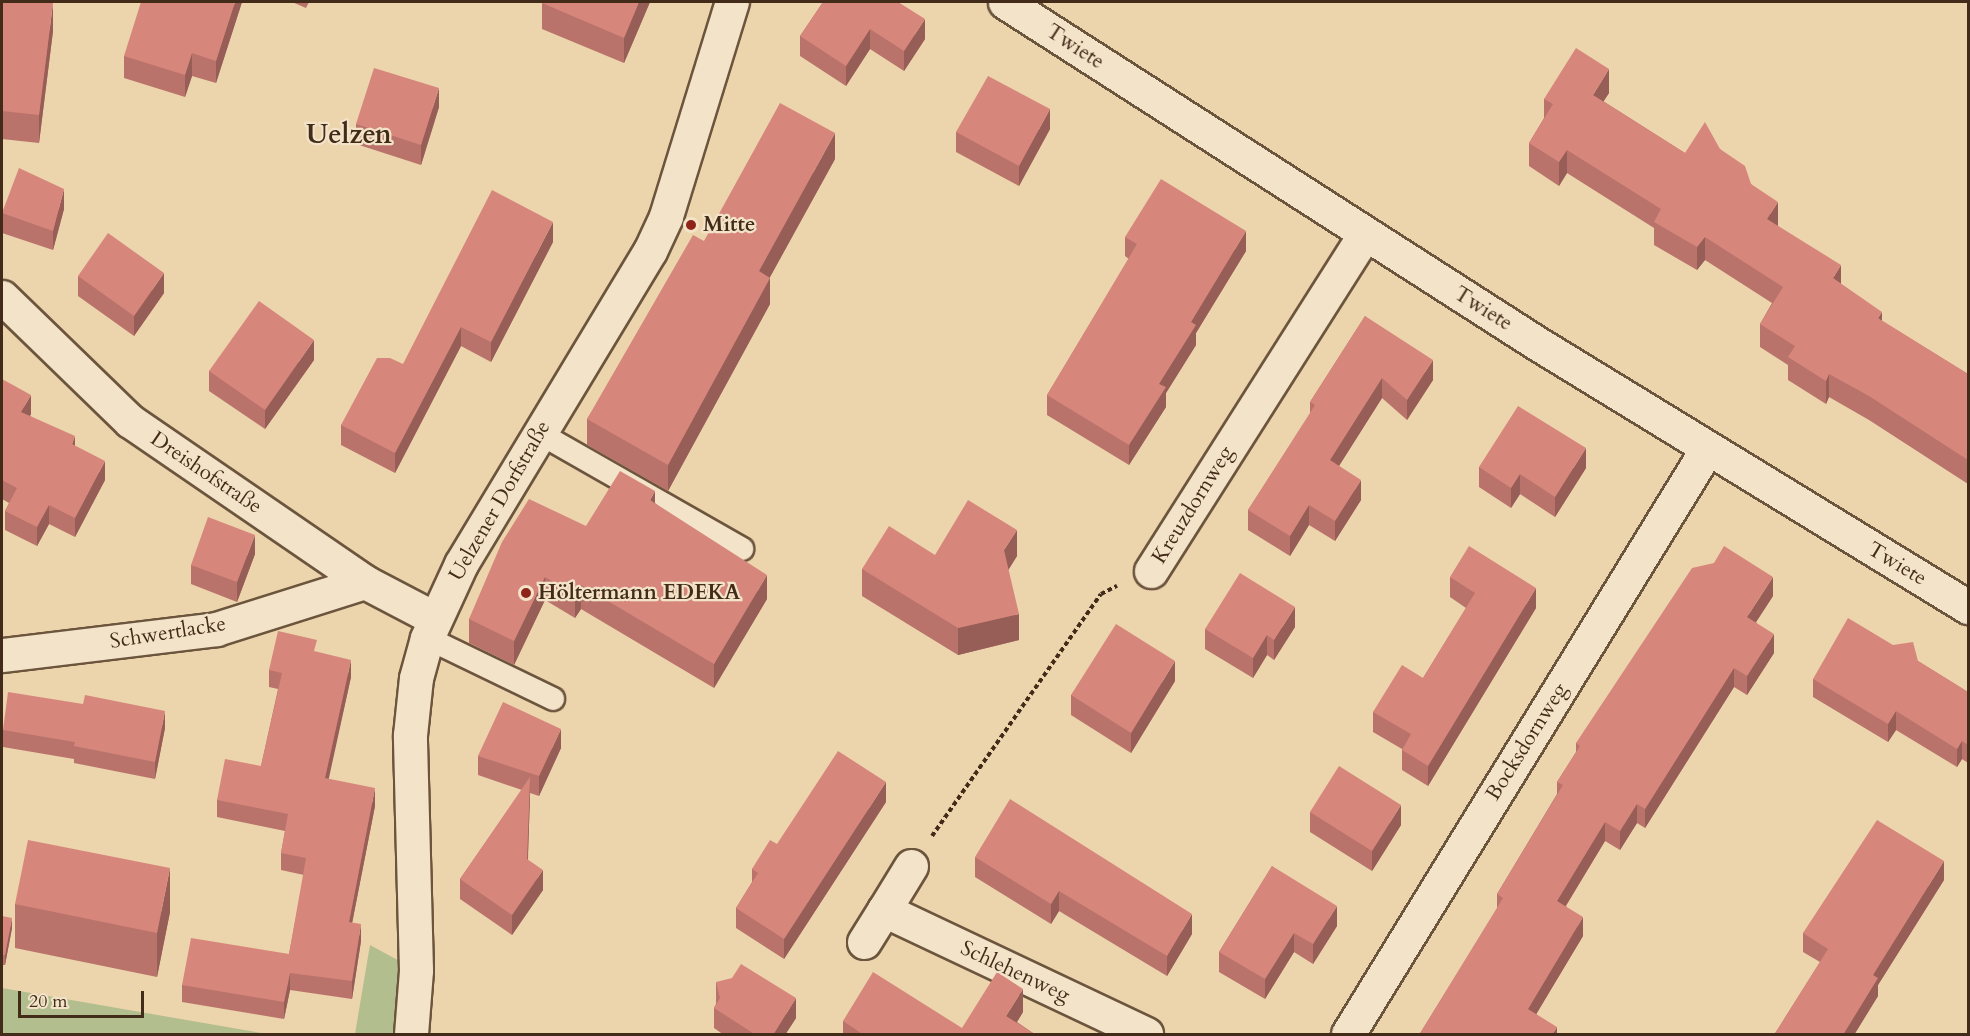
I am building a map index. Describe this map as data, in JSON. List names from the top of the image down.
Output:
{
  "streets": {
    "street": [
      "Twiete",
      "Dreishofstraße",
      "Uelzener Dorfstraße",
      "Kreuzdornweg",
      "Schwertlacke",
      "Bocksdornweg",
      "Schlehenweg"
    ]
  },
  "crossings": [
    ["Twiete", "Kreuzdornweg"],
    ["Twiete", "Bocksdornweg"],
    ["Dreishofstraße", "Uelzener Dorfstraße"],
    ["Dreishofstraße", "Schwertlacke"]
  ],
  "districts": ["Uelzen"],
  "places": ["Mitte", "Höltermann EDEKA"],
  "scale_bar": "20 m"
}
